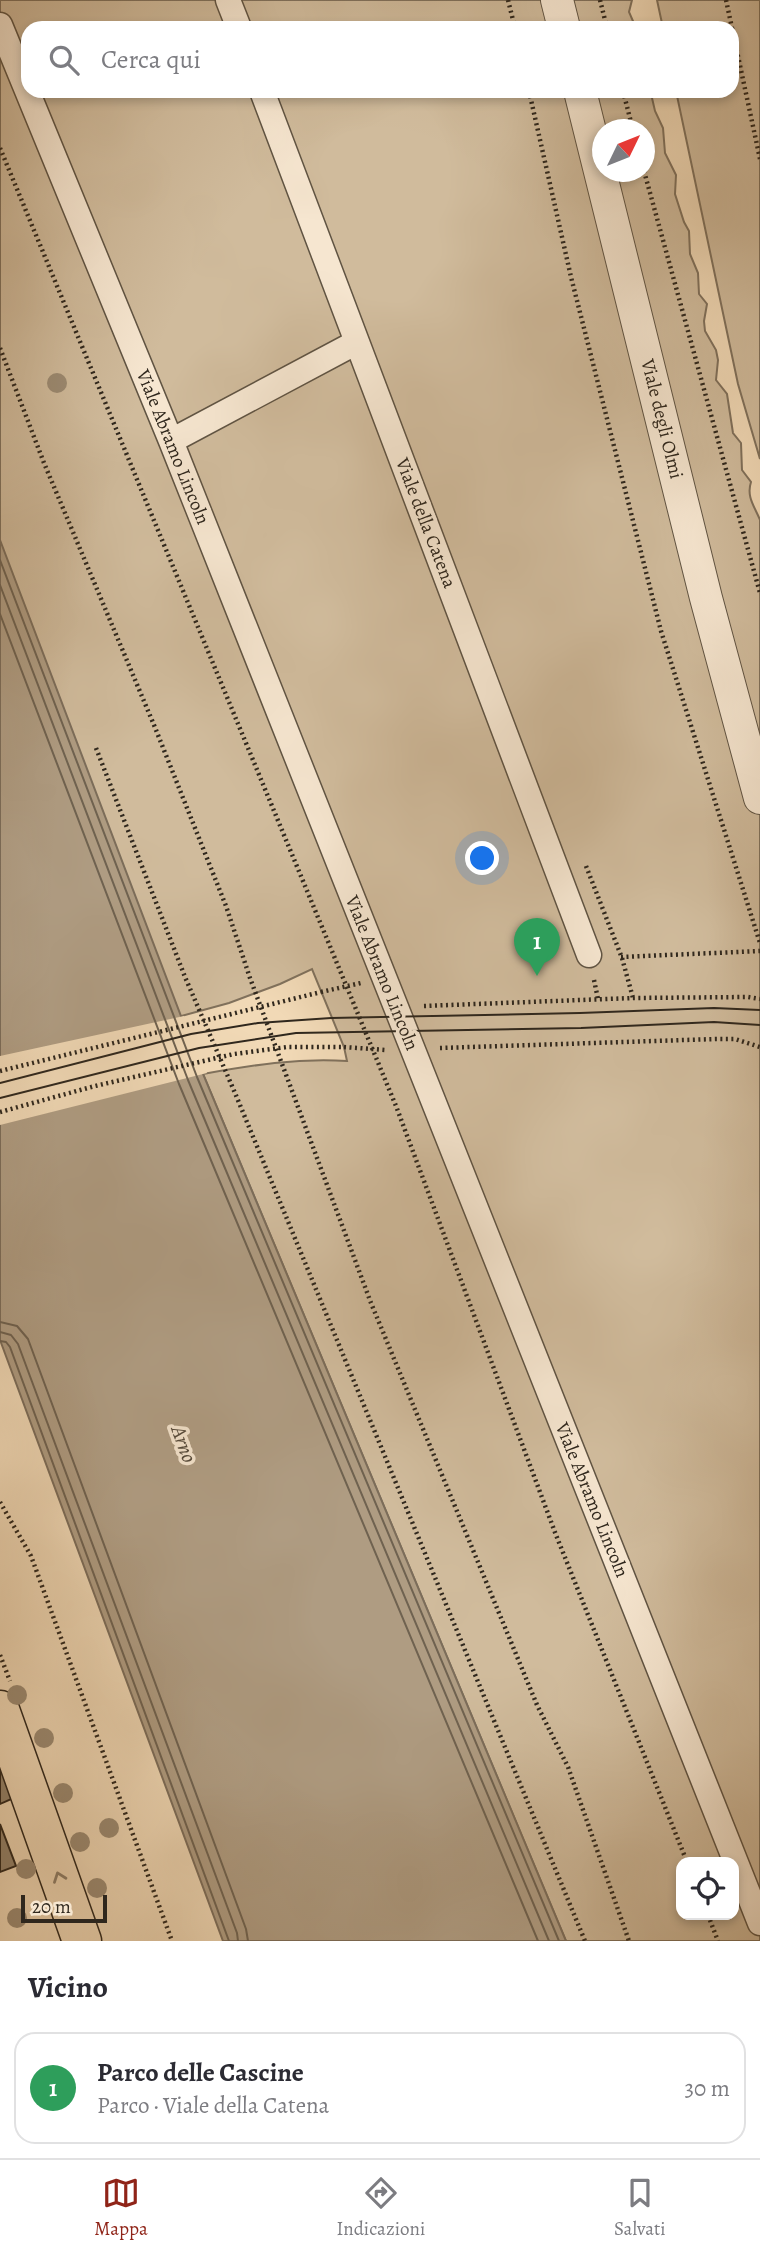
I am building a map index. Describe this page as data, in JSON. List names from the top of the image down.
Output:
{
  "streets": {
    "street": ["Viale degli Olmi", "Viale Abramo Lincoln", "Viale della Catena"]
  },
  "water": ["Arno"],
  "scale_bar": "20 m",
  "north": "top right",
  "page": {
    "search": "Cerca qui",
    "pins": "1",
    "scale": "20 m",
    "heading": "Vicino",
    "list": [
      {
        "mark": "1",
        "name": "Parco delle Cascine",
        "note": "Parco · Viale della Catena",
        "value": "30 m"
      }
    ],
    "nav": ["Mappa", "Indicazioni", "Salvati"]
  }
}
